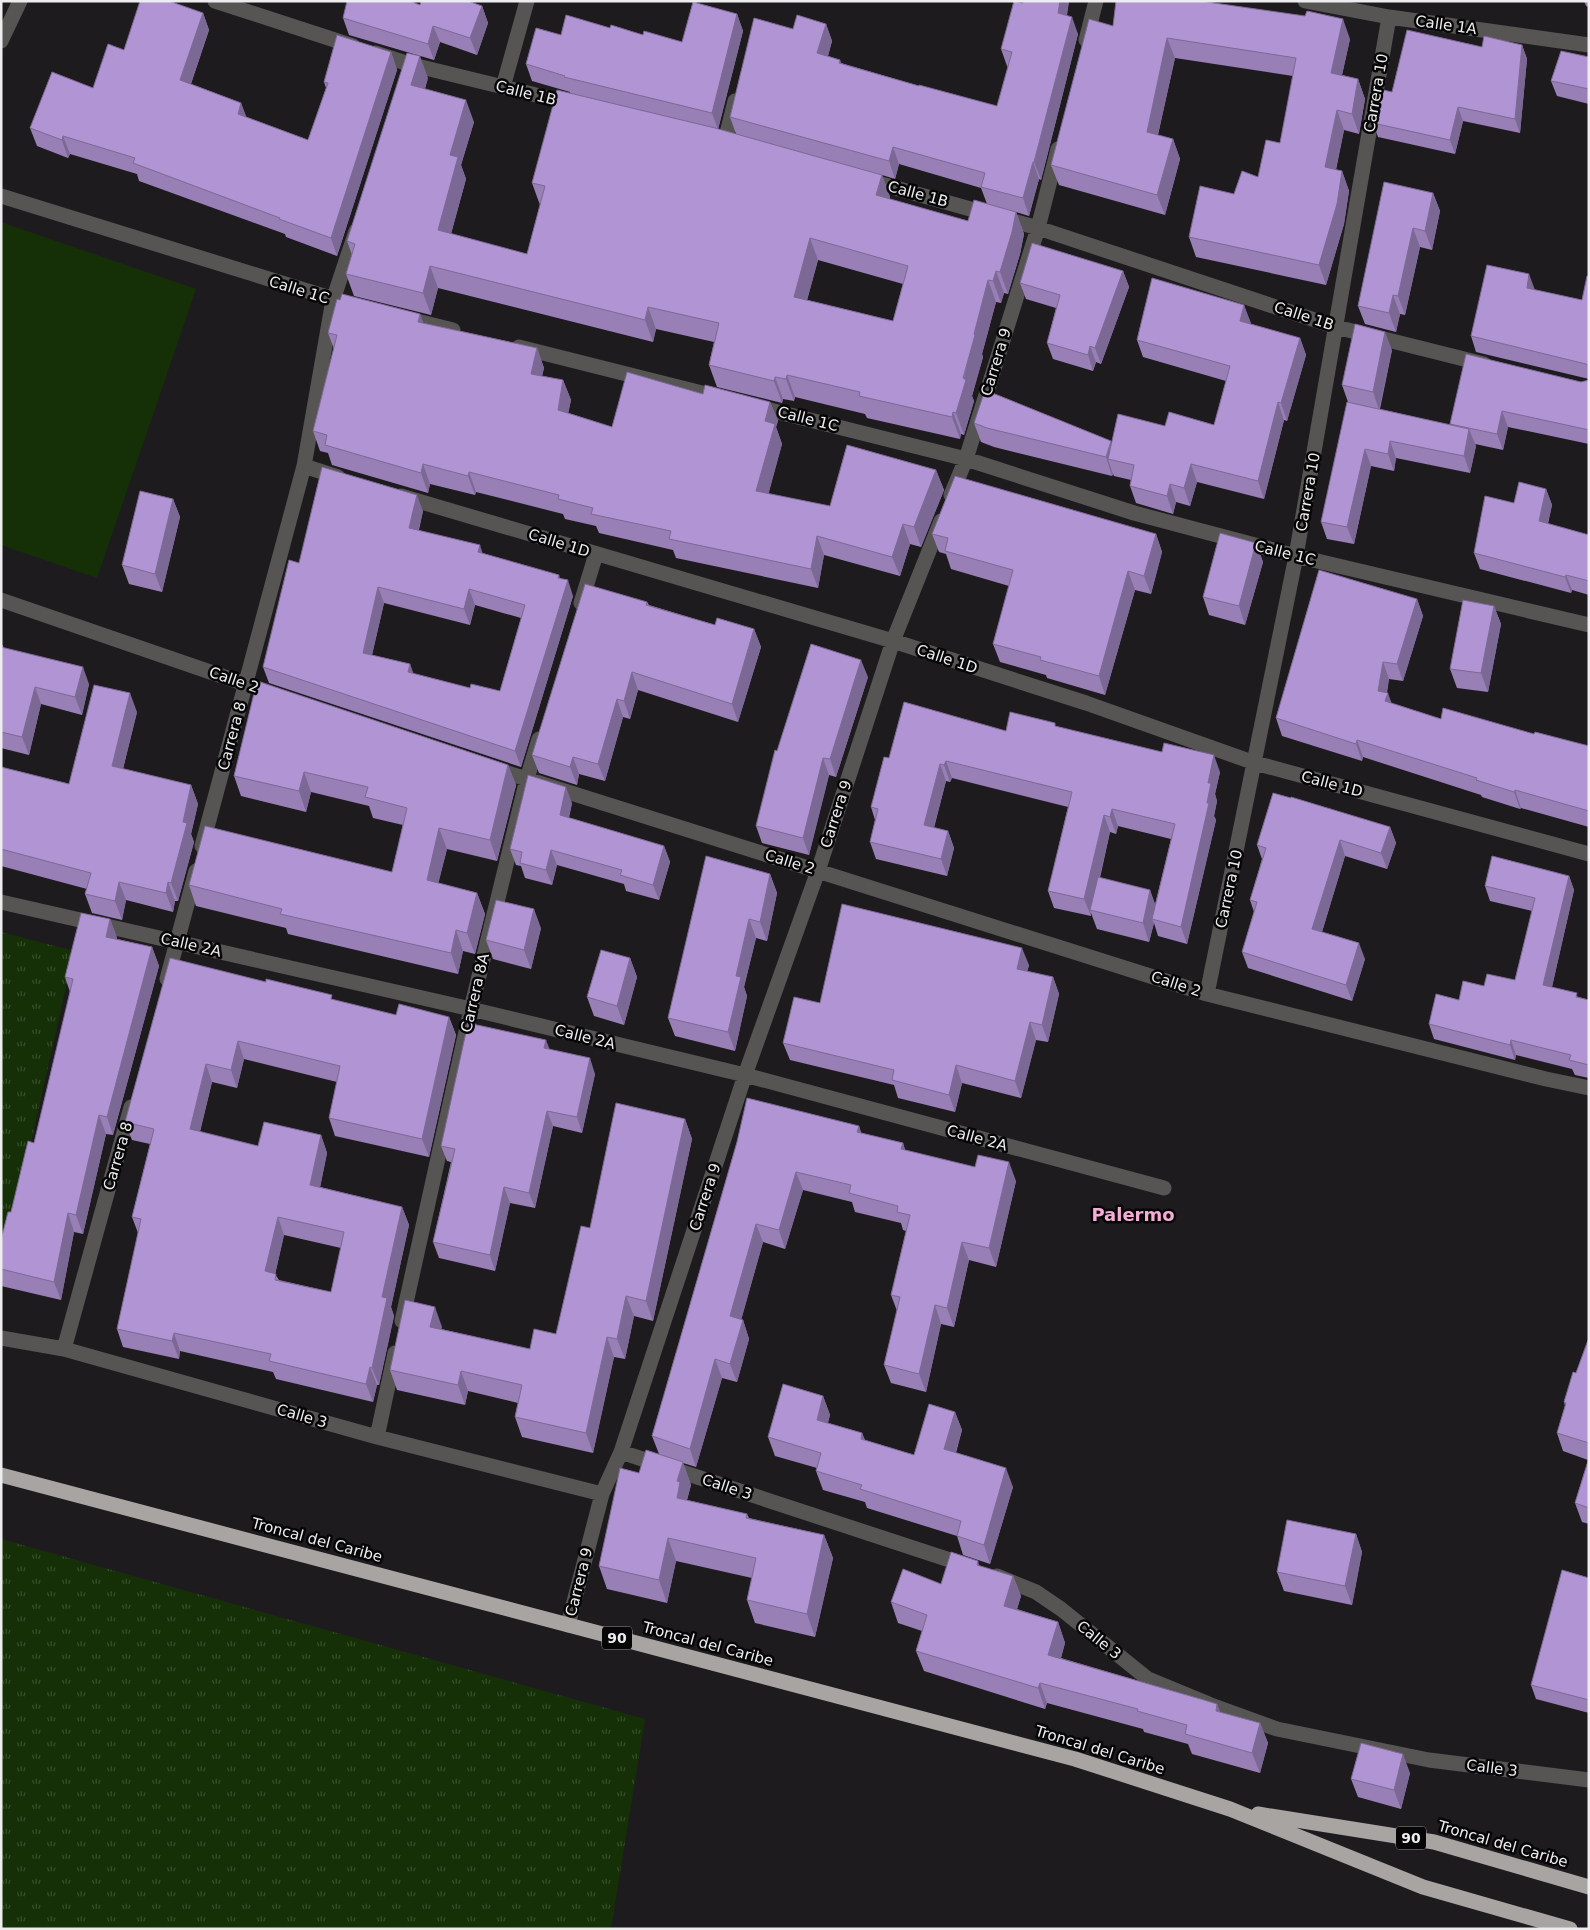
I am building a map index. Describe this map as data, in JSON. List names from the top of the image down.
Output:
{
  "streets": {
    "highway": ["Troncal del Caribe", "90"],
    "street": [
      "Calle 1A",
      "Calle 1B",
      "Carrera 10",
      "Calle 1C",
      "Carrera 9",
      "Calle 1D",
      "Calle 2",
      "Carrera 8",
      "Calle 2A",
      "Carrera 8A",
      "Calle 3"
    ]
  },
  "crossings": [
    ["Calle 1A", "Carrera 10"],
    ["Calle 1B", "Carrera 10"],
    ["Calle 1B", "Carrera 9"],
    ["Carrera 10", "Calle 1C"],
    ["Carrera 10", "Calle 1D"],
    ["Carrera 10", "Calle 2"],
    ["Calle 1C", "Carrera 9"],
    ["Calle 1C", "Carrera 8"],
    ["Carrera 9", "Calle 1D"],
    ["Carrera 9", "Calle 2"],
    ["Carrera 9", "Calle 2A"],
    ["Carrera 9", "Calle 3"],
    ["Carrera 9", "Troncal del Caribe"],
    ["Calle 2", "Carrera 8"],
    ["Calle 2", "Carrera 8A"],
    ["Carrera 8", "Calle 2A"],
    ["Carrera 8", "Calle 3"],
    ["Calle 2A", "Carrera 8A"],
    ["Carrera 8A", "Calle 3"]
  ],
  "districts": ["Palermo"]
}
